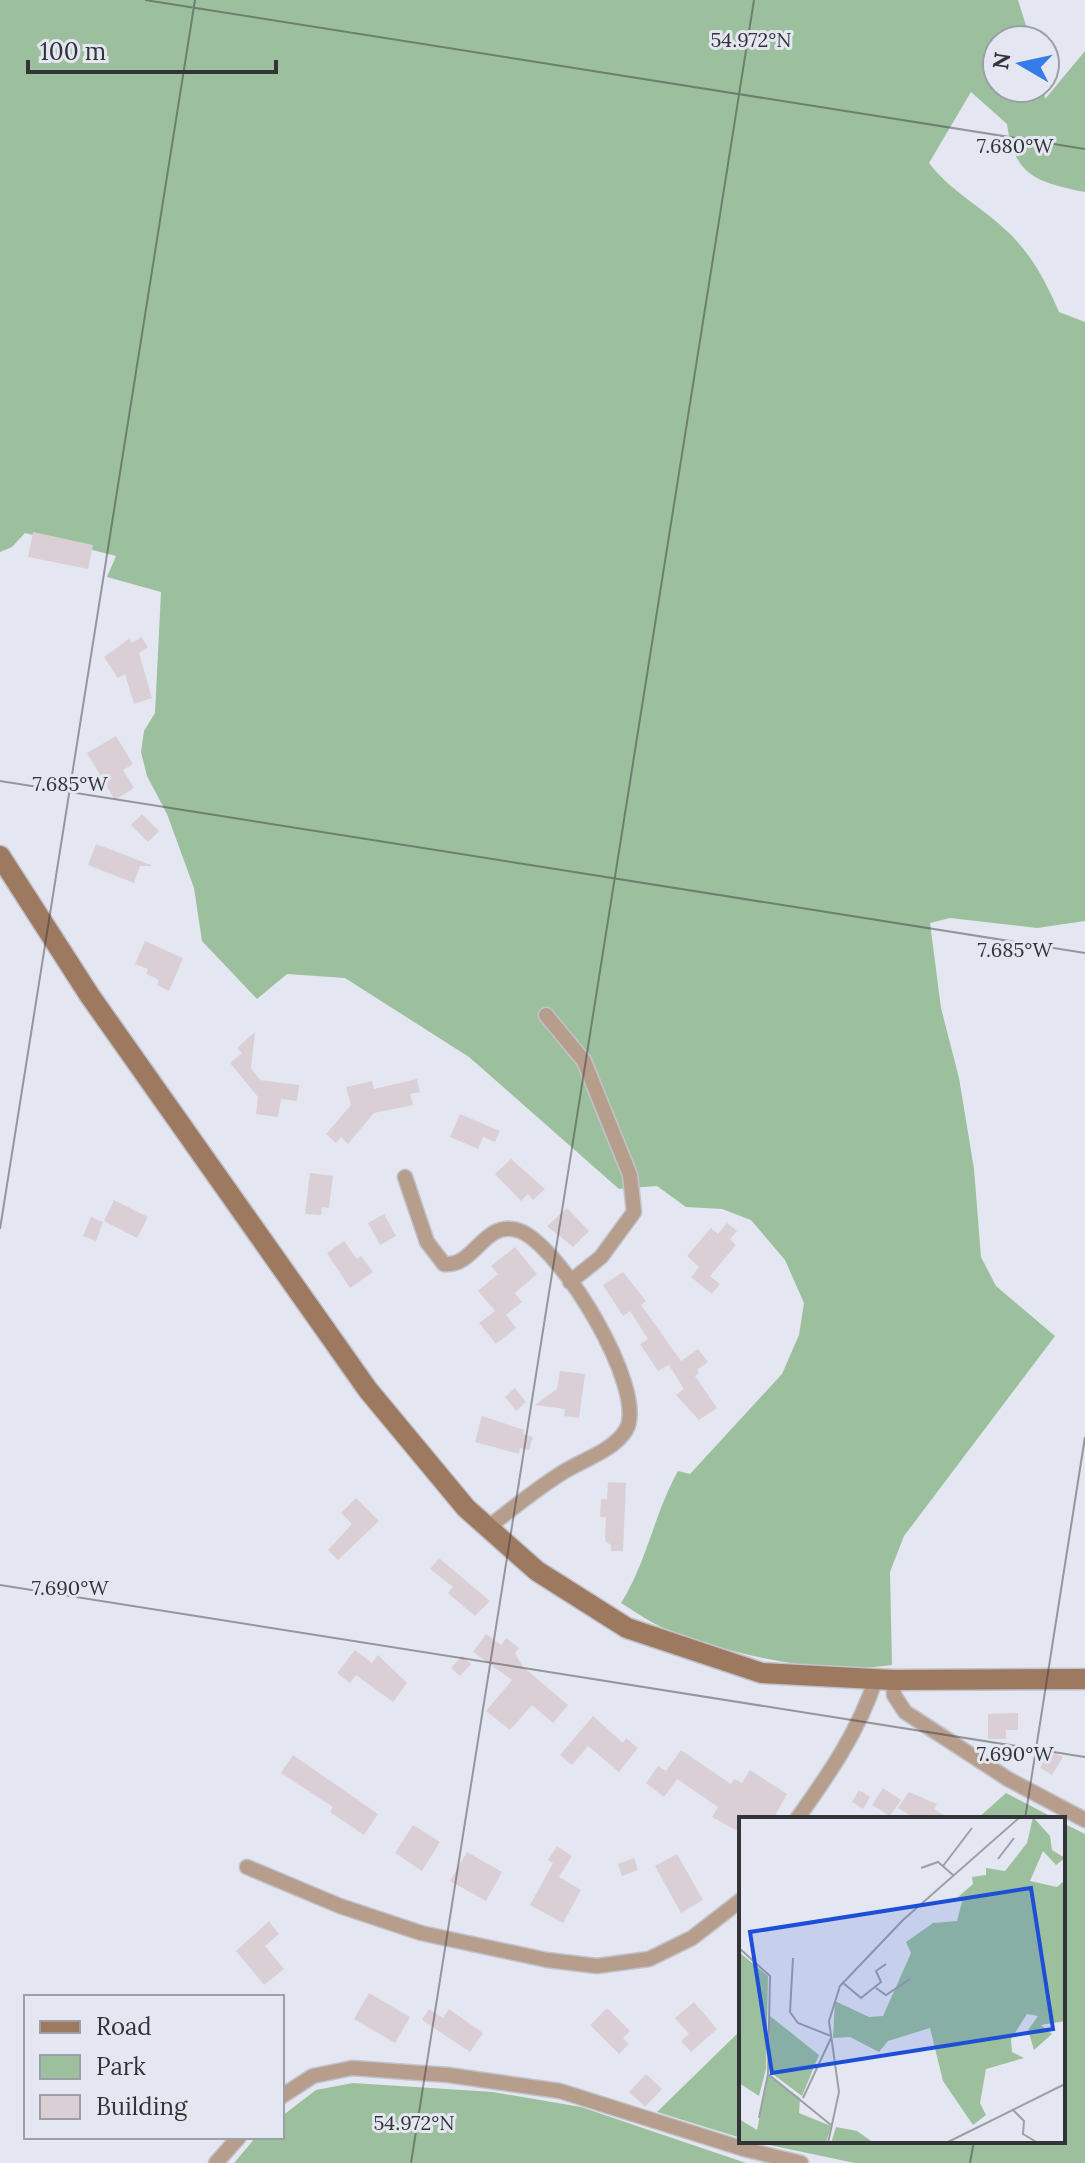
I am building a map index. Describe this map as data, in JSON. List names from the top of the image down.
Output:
{
  "legend": ["Road", "Park", "Building"],
  "scale_bar": "100 m",
  "north": "left",
  "coordinates": [
    "54.972°N",
    "7.680°W",
    "7.685°W",
    "7.690°W"
  ]
}
